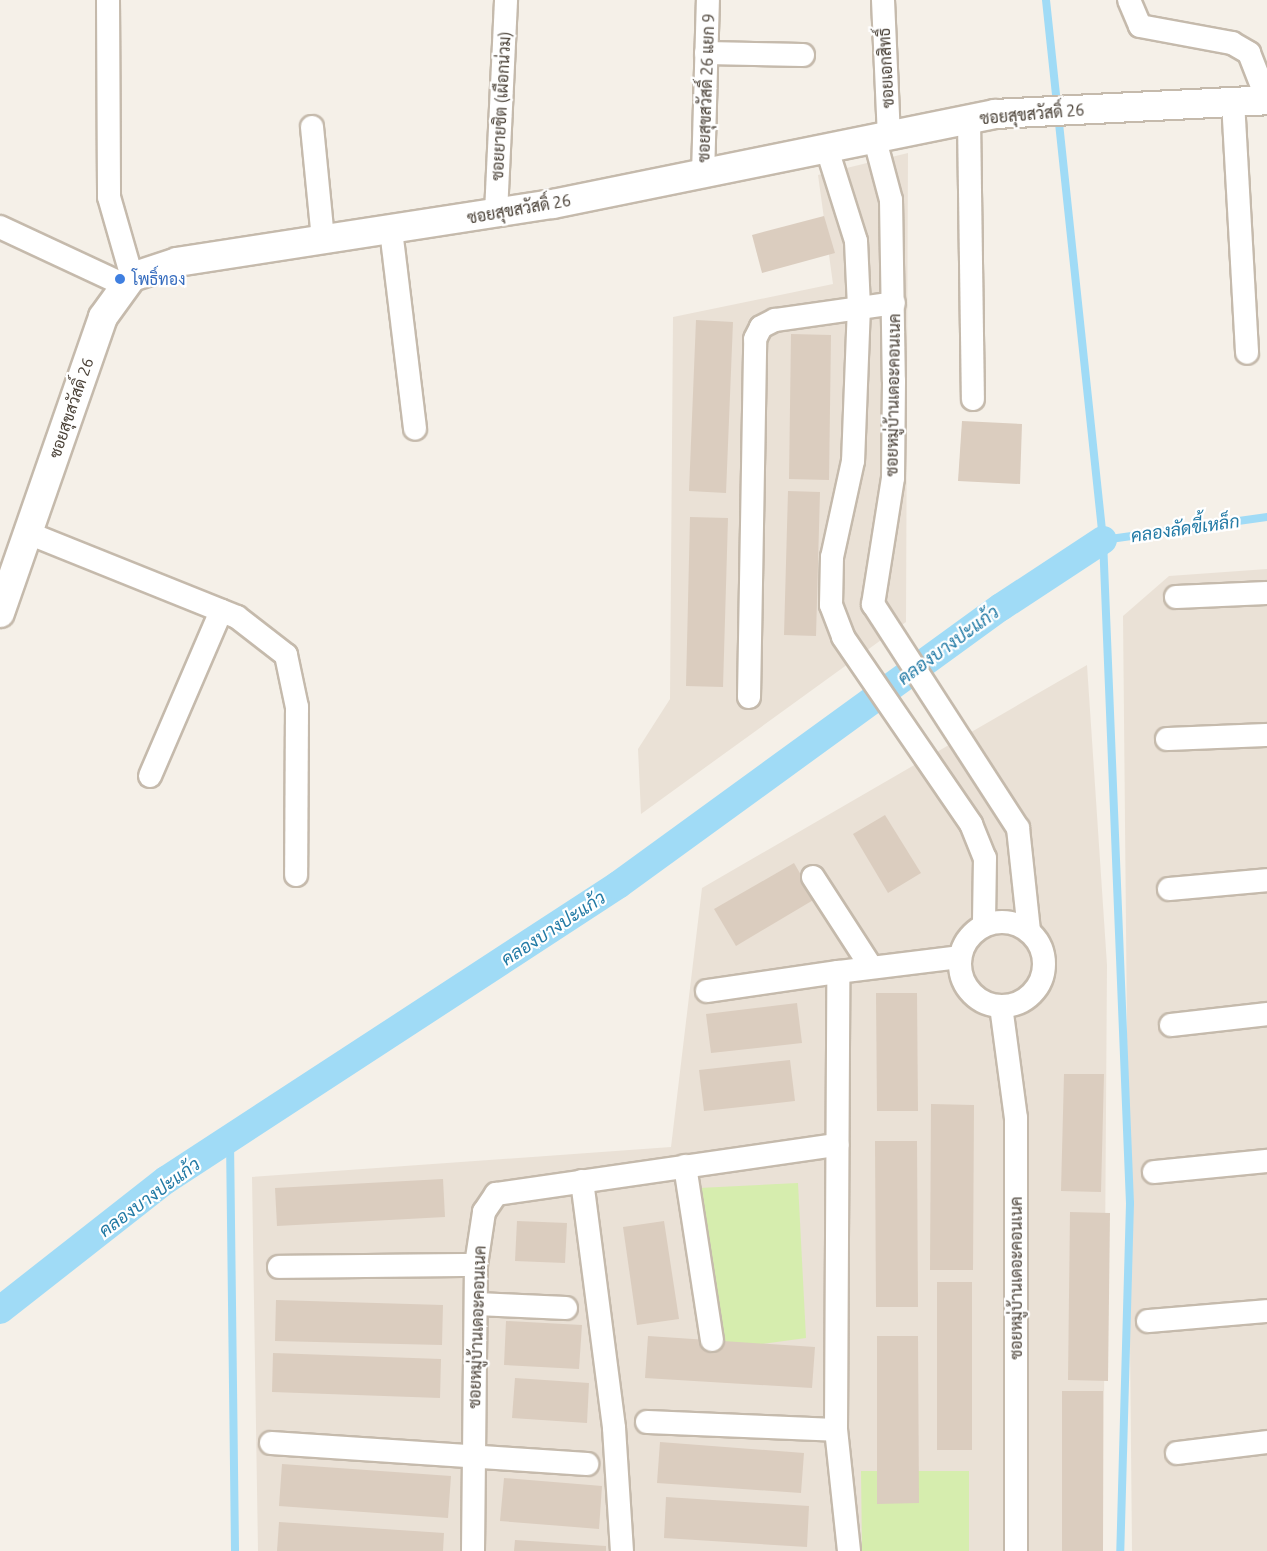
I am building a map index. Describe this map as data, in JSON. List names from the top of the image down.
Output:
{
  "streets": {
    "street": [
      "ซอยเอกสิทธิ์",
      "ซอยสุขสวัสดิ์ 26 แยก 9",
      "ซอยยายชิต (เผือกน่วม)",
      "ซอยสุขสวัสดิ์ 26",
      "ซอยหมู่บ้านเดอะคอนเนค"
    ]
  },
  "crossings": [
    ["ซอยเอกสิทธิ์", "ซอยสุขสวัสดิ์ 26"],
    ["ซอยเอกสิทธิ์", "ซอยหมู่บ้านเดอะคอนเนค"],
    ["ซอยสุขสวัสดิ์ 26 แยก 9", "ซอยสุขสวัสดิ์ 26"],
    ["ซอยยายชิต (เผือกน่วม)", "ซอยสุขสวัสดิ์ 26"],
    ["ซอยสุขสวัสดิ์ 26", "ซอยหมู่บ้านเดอะคอนเนค"]
  ],
  "water": ["คลองลัดขี้เหล็ก", "คลองบางปะแก้ว"],
  "places": ["โพธิ์ทอง"]
}
